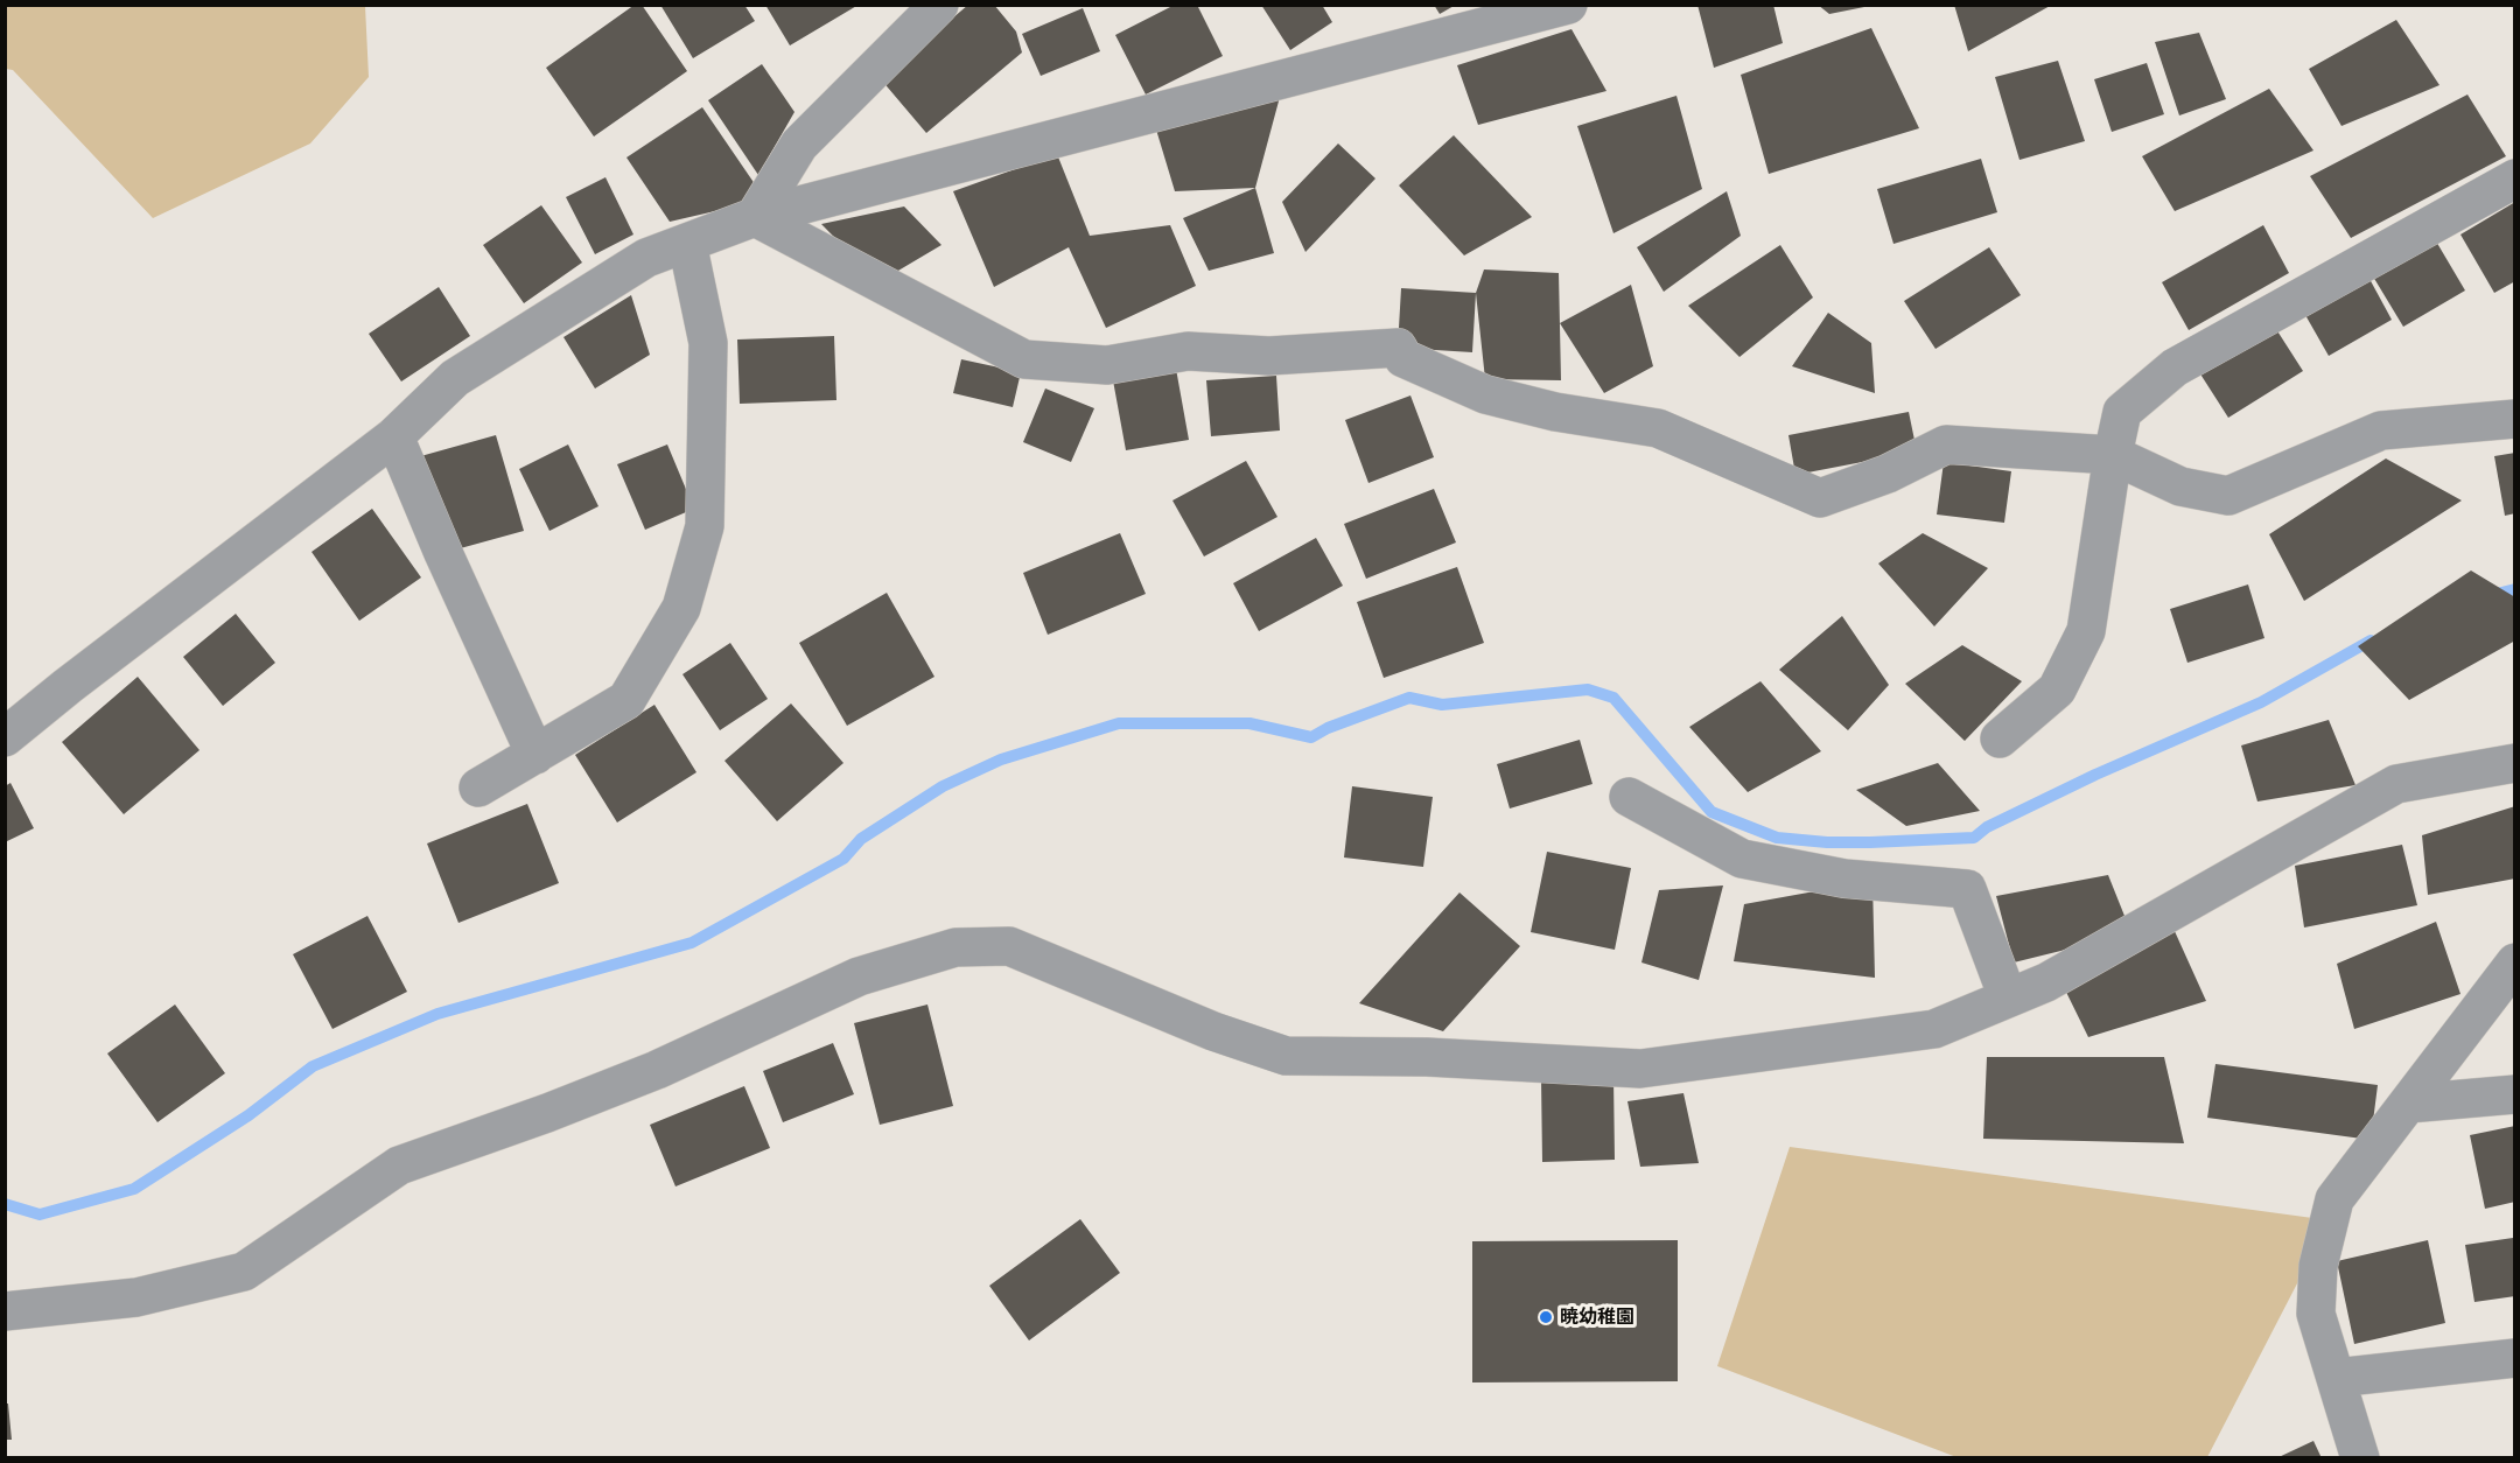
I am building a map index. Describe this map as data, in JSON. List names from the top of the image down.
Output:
{
  "places": ["暁幼稚園"]
}
